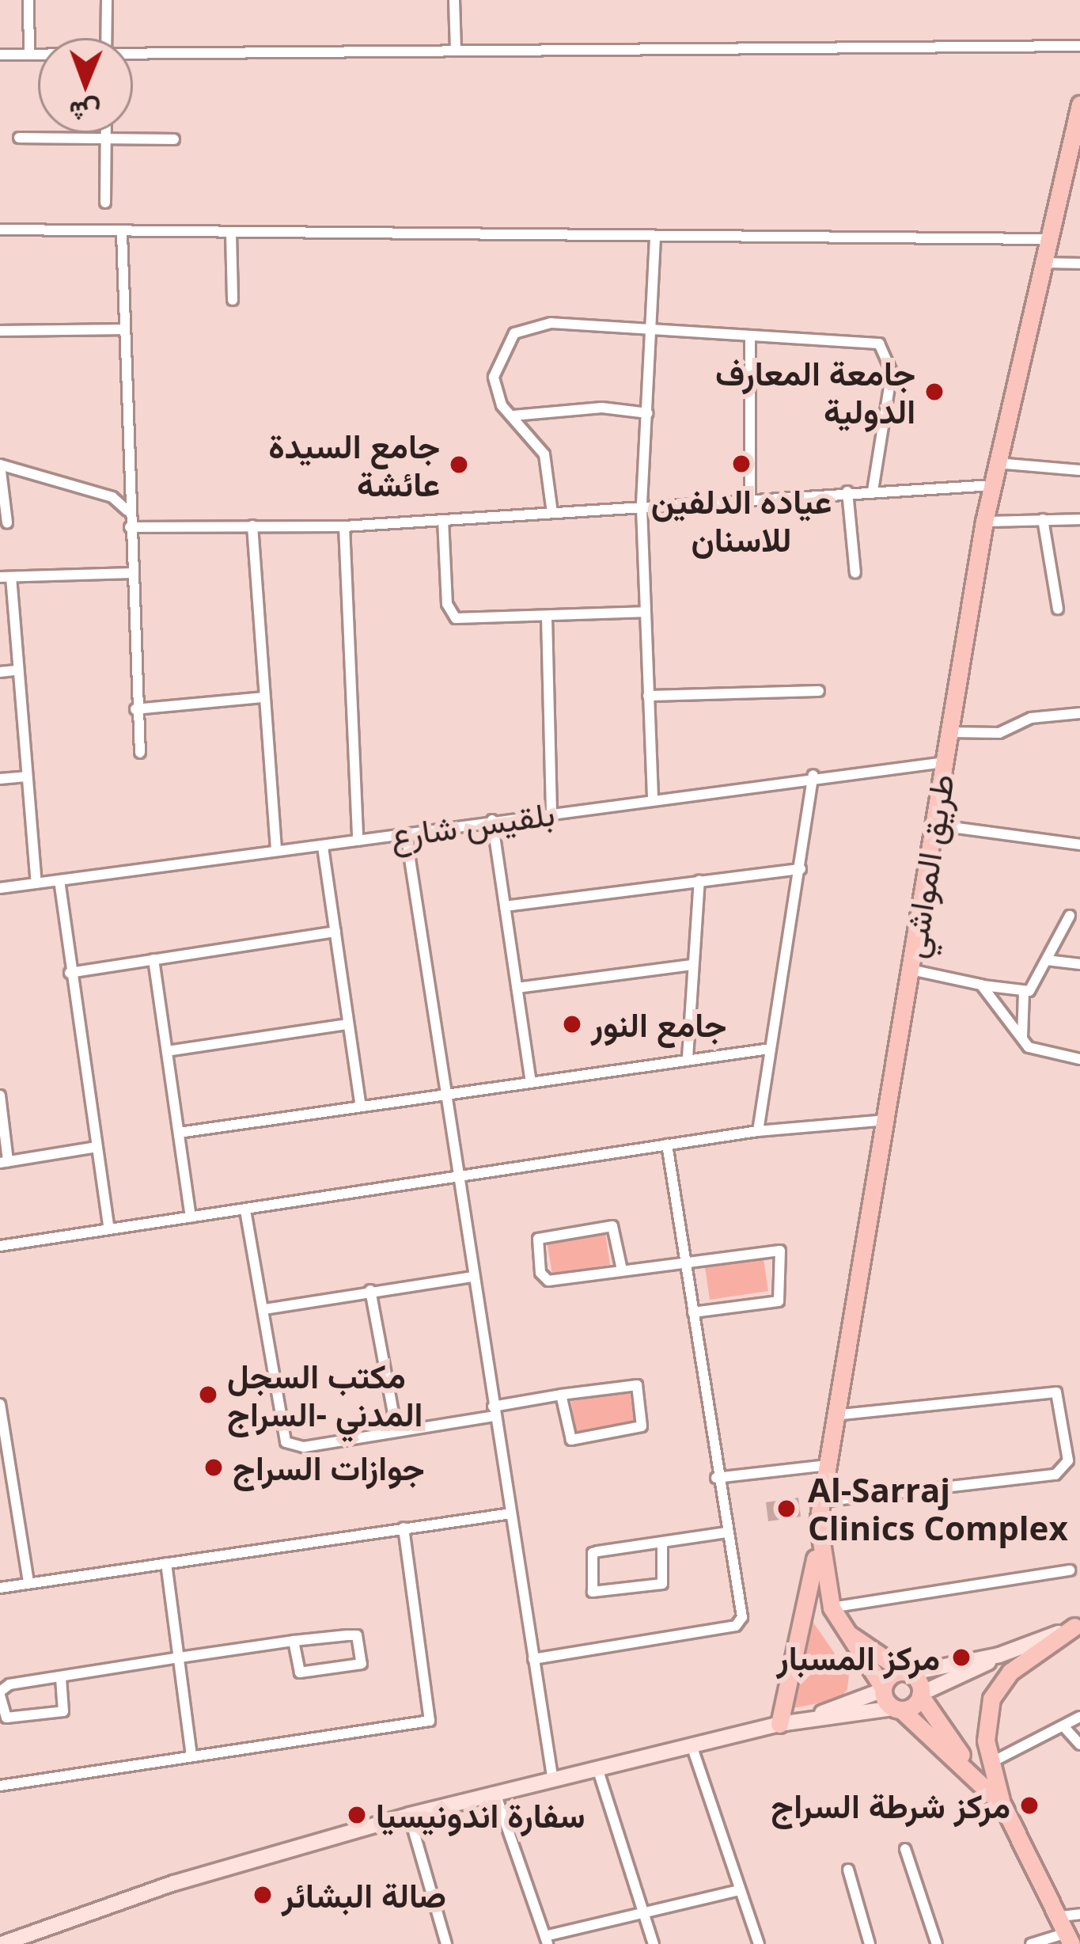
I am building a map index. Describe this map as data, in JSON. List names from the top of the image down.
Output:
{
  "streets": {
    "main road": ["طريق المواشي"],
    "street": ["بلقيس شارع"]
  },
  "crossings": [
    ["بلقيس شارع", "طريق المواشي"]
  ],
  "places": [
    "جامعة المعارف الدولية",
    "عياده الدلفين للاسنان",
    "جامع السيدة عائشة",
    "جامع النور",
    "مكتب السجل المدني -السراج",
    "جوازات السراج",
    "Al-Sarraj Clinics Complex",
    "مركز المسبار",
    "مركز شرطة السراج",
    "سفارة اندونيسيا",
    "صالة البشائر"
  ],
  "north": "bottom"
}
